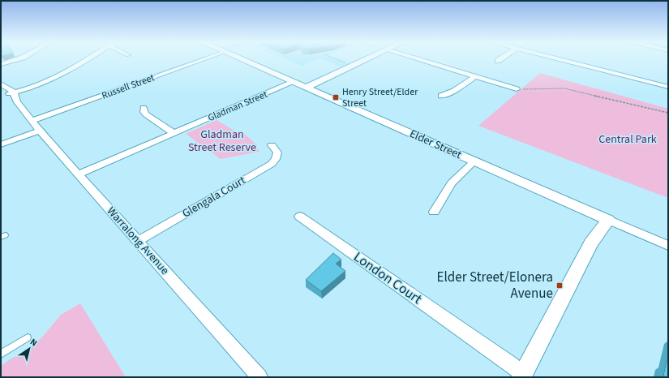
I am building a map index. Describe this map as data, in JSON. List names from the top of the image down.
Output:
{
  "streets": {
    "street": [
      "Russell Street",
      "Gladman Street",
      "Elder Street",
      "Glengala Court",
      "Warralong Avenue",
      "London Court"
    ]
  },
  "crossings": [
    ["Russell Street", "Warralong Avenue"],
    ["Gladman Street", "Elder Street"],
    ["Gladman Street", "Warralong Avenue"],
    ["Glengala Court", "Warralong Avenue"]
  ],
  "parks": ["Gladman Street Reserve", "Central Park"],
  "places": {
    "transit": ["Henry Street/Elder Street", "Elder Street/Elonera Avenue"]
  },
  "north": "top right"
}
